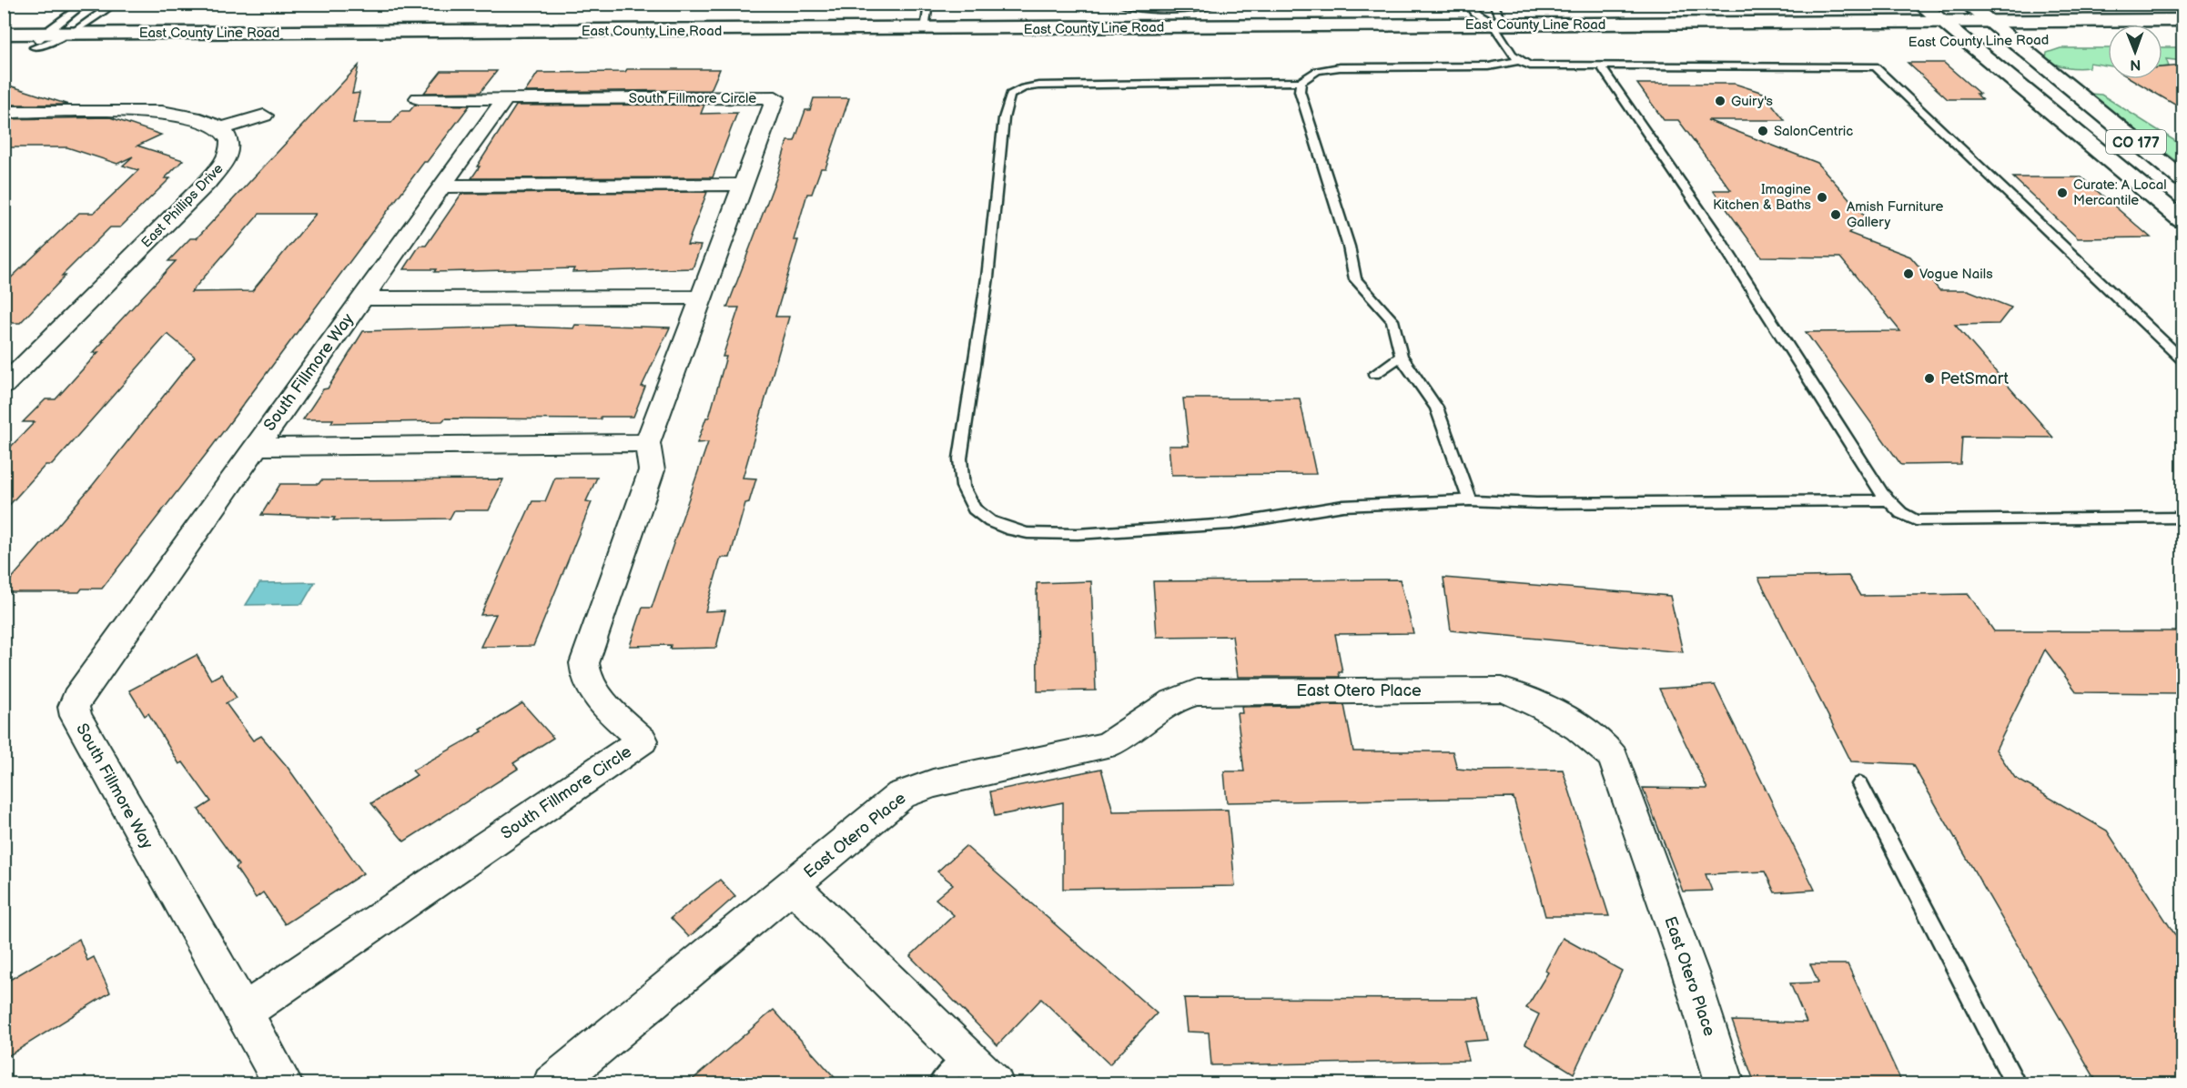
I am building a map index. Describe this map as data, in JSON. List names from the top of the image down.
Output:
{
  "streets": {
    "main road": ["East County Line Road", "CO 177"],
    "street": [
      "South Fillmore Circle",
      "East Phillips Drive",
      "South Fillmore Way",
      "East Otero Place"
    ]
  },
  "crossings": [
    ["East County Line Road", "CO 177"],
    ["South Fillmore Circle", "South Fillmore Way"]
  ],
  "places": [
    "Guiry's",
    "SalonCentric",
    "Curate: A Local Mercantile",
    "Imagine Kitchen & Baths",
    "Amish Furniture Gallery",
    "Vogue Nails",
    "PetSmart"
  ],
  "north": "bottom"
}
